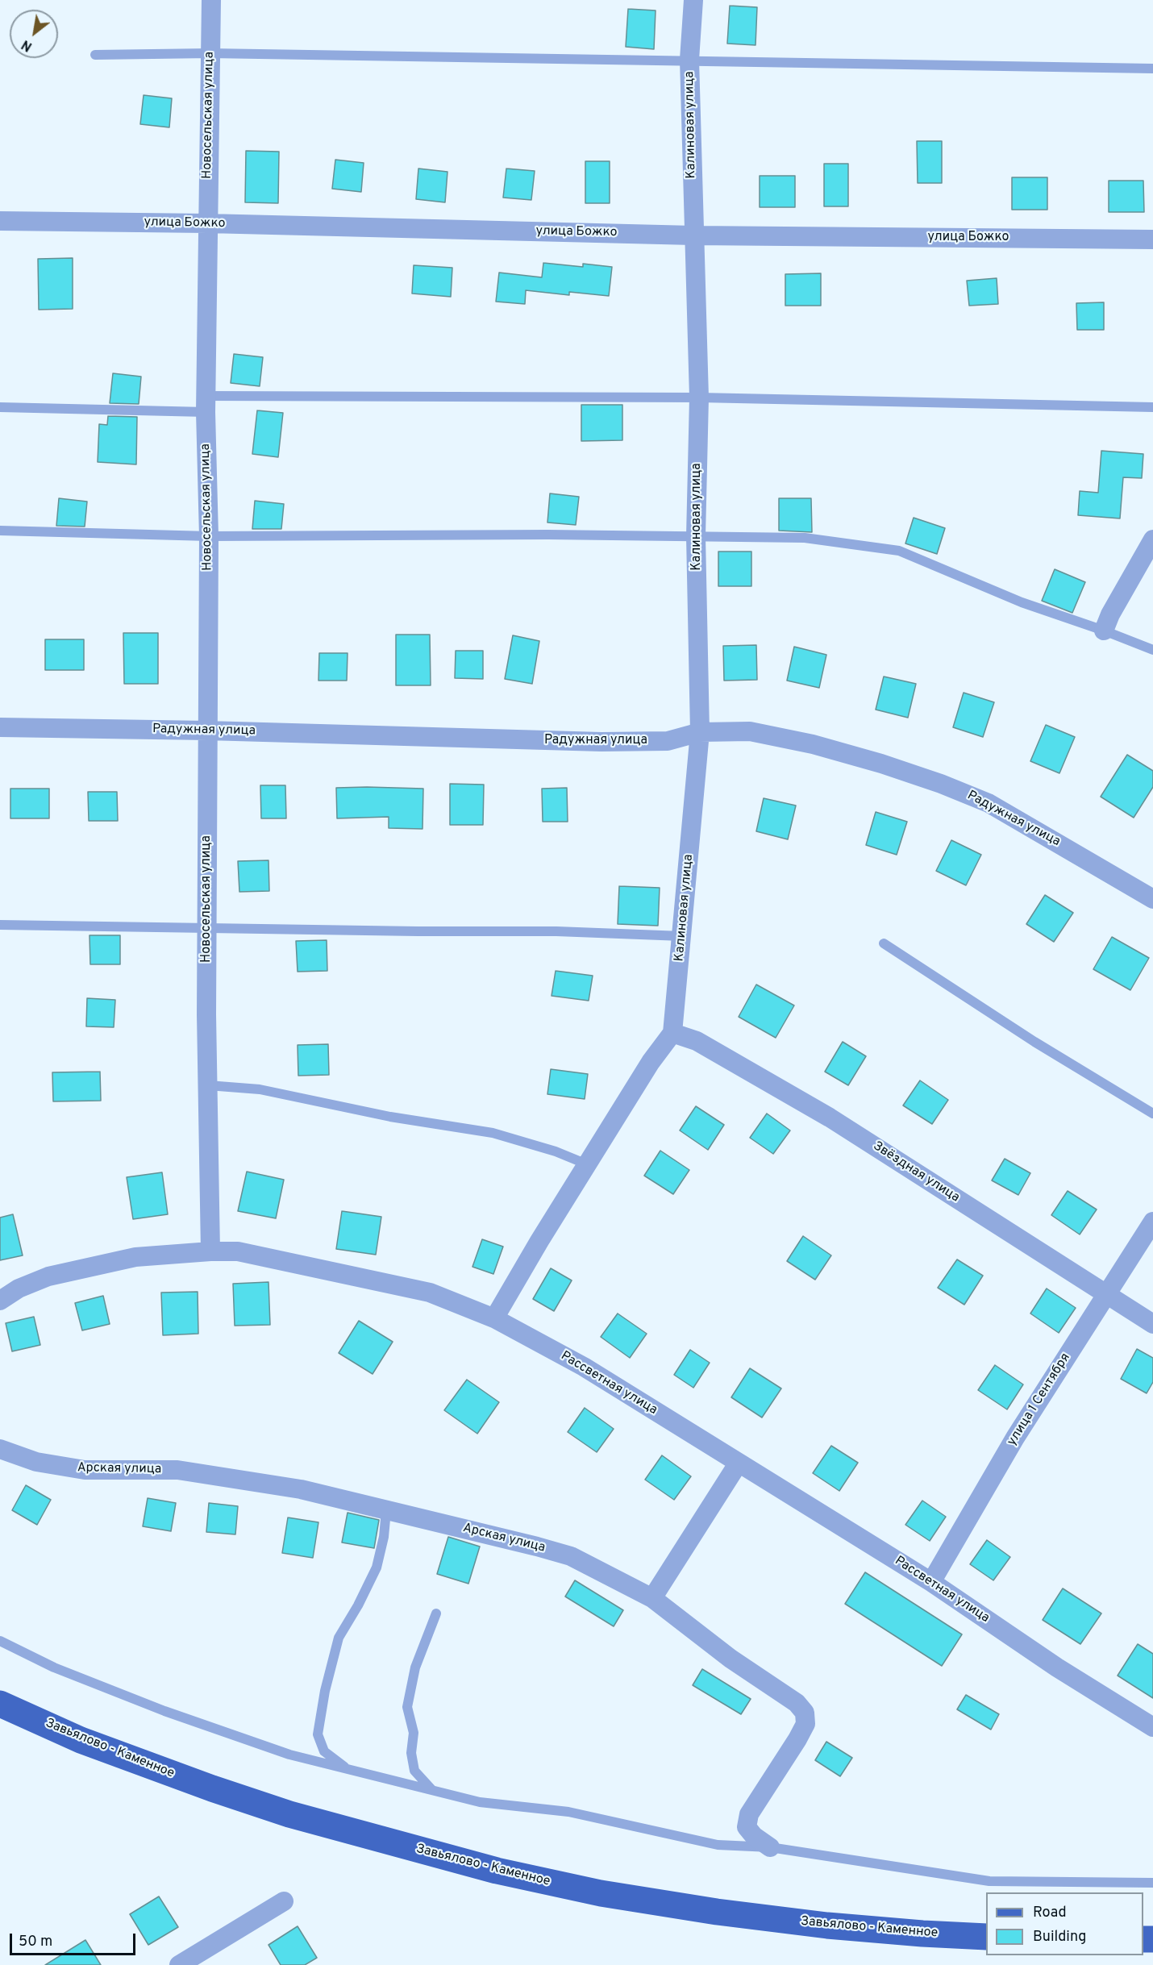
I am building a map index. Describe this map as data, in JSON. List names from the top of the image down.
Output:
{
  "streets": {
    "main road": ["Завьялово - Каменное"],
    "street": [
      "Новосельская улица",
      "Калиновая улица",
      "улица Божко",
      "Радужная улица",
      "Звёздная улица",
      "Рассветная улица",
      "улица 1 Сентября",
      "Арская улица"
    ]
  },
  "crossings": [
    ["Новосельская улица", "улица Божко"],
    ["Новосельская улица", "Радужная улица"],
    ["Новосельская улица", "Рассветная улица"],
    ["Калиновая улица", "улица Божко"],
    ["Калиновая улица", "Радужная улица"],
    ["Калиновая улица", "Звёздная улица"],
    ["Звёздная улица", "улица 1 Сентября"],
    ["Рассветная улица", "улица 1 Сентября"]
  ],
  "legend": ["Road", "Building"],
  "scale_bar": "50 m",
  "north": "bottom left"
}
